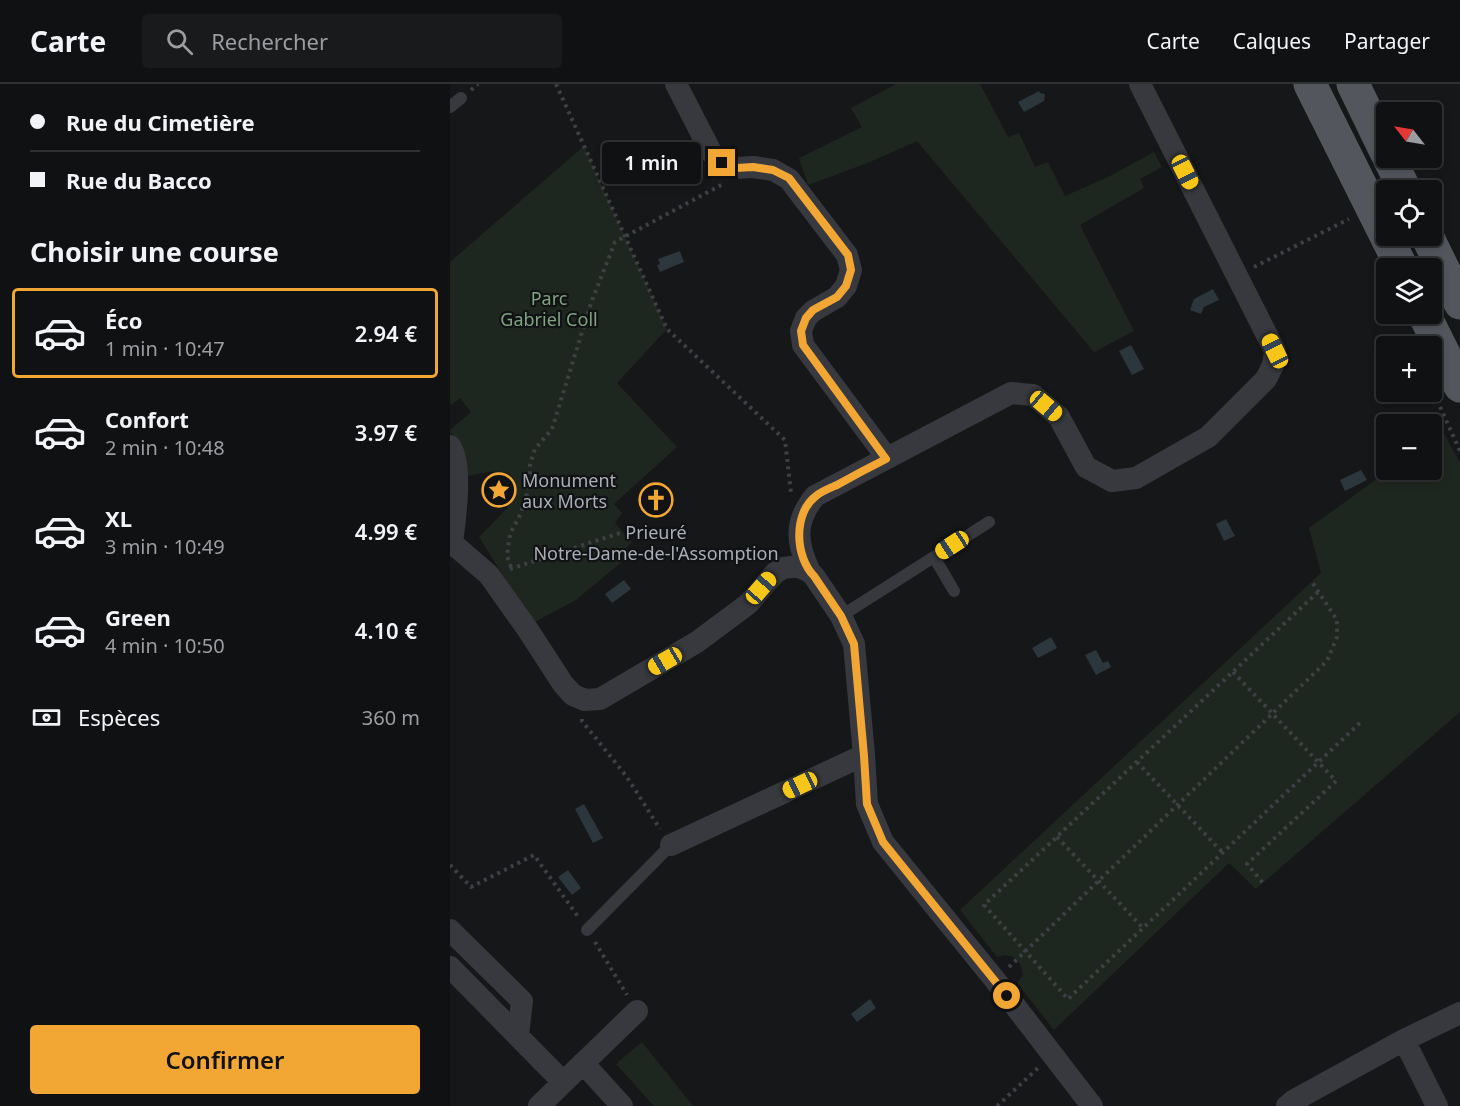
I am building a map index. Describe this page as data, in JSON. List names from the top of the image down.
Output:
{
  "parks": ["Parc Gabriel Coll"],
  "places": {
    "place": ["Monument aux Morts"],
    "church": ["Prieuré Notre-Dame-de-l'Assomption"]
  },
  "north": "top left",
  "page": {
    "header": "Carte",
    "search": "Rechercher",
    "nav": ["Carte", "Calques", "Partager"],
    "banner": ["Rue du Cimetière", "Rue du Bacco"],
    "map_buttons": ["+", "−"],
    "bubble": "1 min",
    "heading": "Choisir une course",
    "list": [
      {
        "name": "Éco",
        "note": "1 min · 10:47",
        "value": "2.94 €"
      },
      {
        "name": "Confort",
        "note": "2 min · 10:48",
        "value": "3.97 €"
      },
      {
        "name": "XL",
        "note": "3 min · 10:49",
        "value": "4.99 €"
      },
      {
        "name": "Green",
        "note": "4 min · 10:50",
        "value": "4.10 €"
      }
    ],
    "pay": ["Espèces", "360 m"],
    "buttons": "Confirmer"
  }
}
